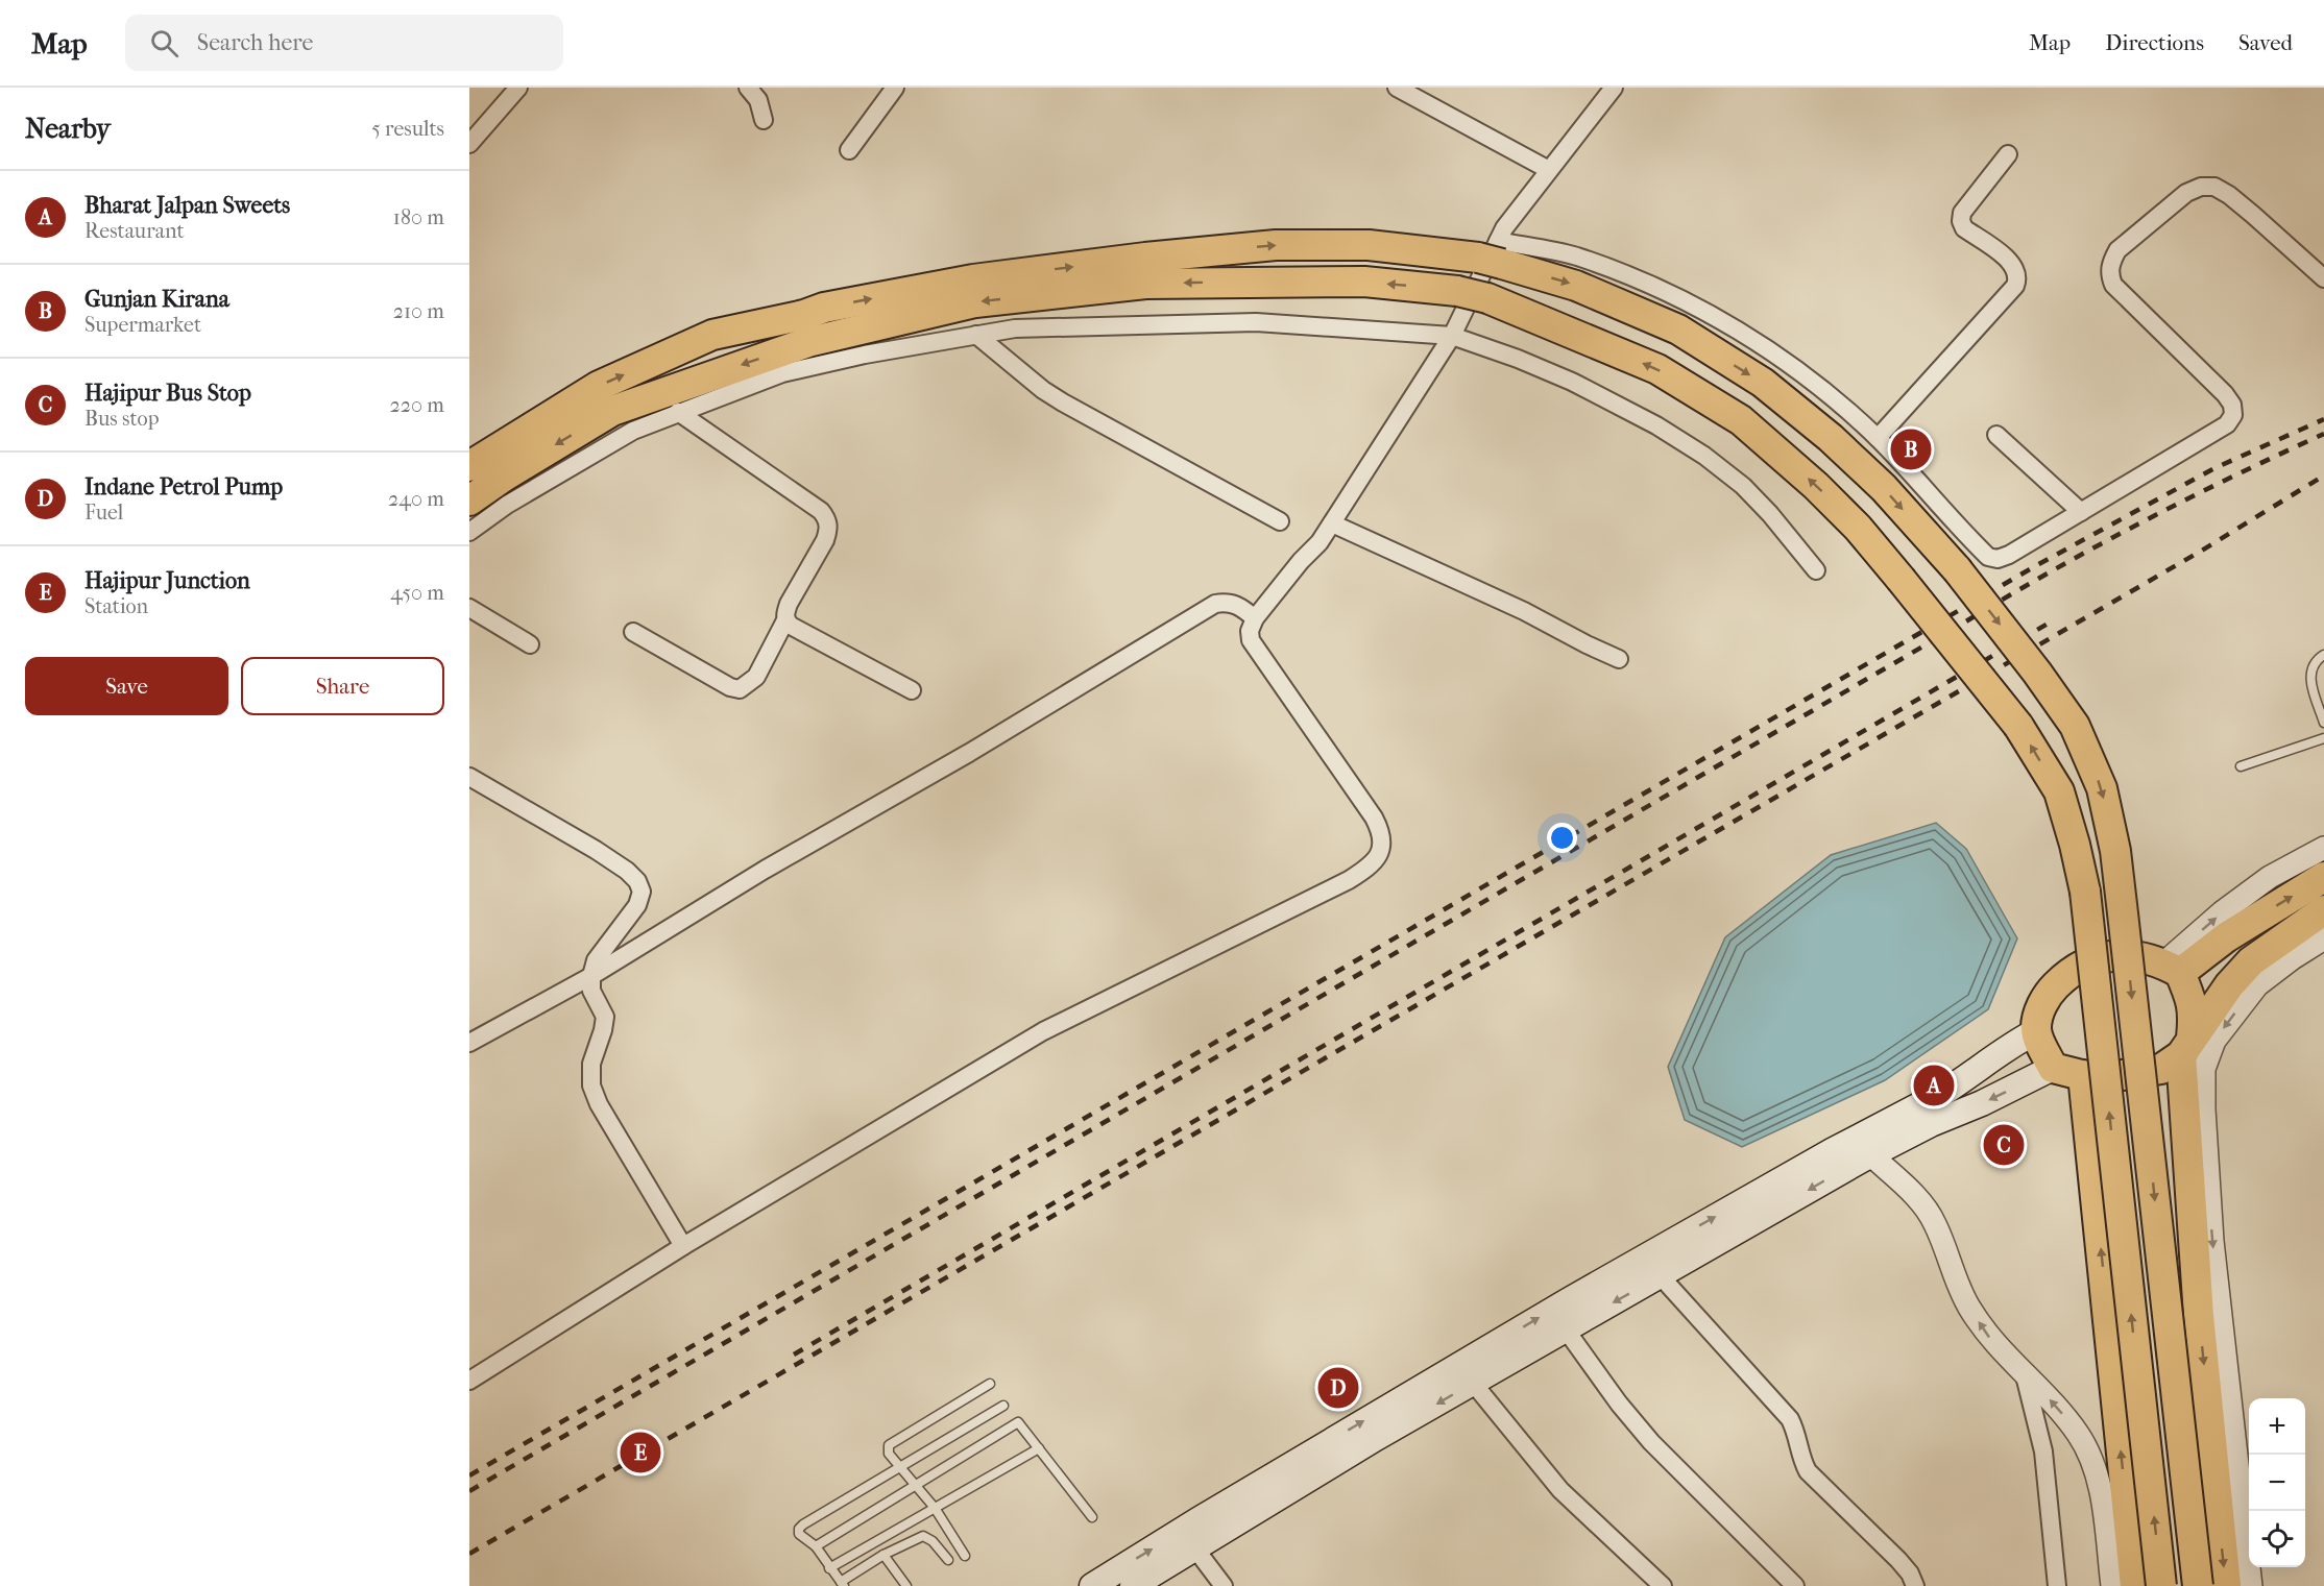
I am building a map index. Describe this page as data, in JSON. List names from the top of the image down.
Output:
{
  "page": {
    "header": "Map",
    "search": "Search here",
    "nav": ["Map", "Directions", "Saved"],
    "heading": ["Nearby", "5 results"],
    "list": [
      {
        "mark": "A",
        "name": "Bharat Jalpan Sweets",
        "note": "Restaurant",
        "value": "180 m"
      },
      {
        "mark": "B",
        "name": "Gunjan Kirana",
        "note": "Supermarket",
        "value": "210 m"
      },
      {
        "mark": "C",
        "name": "Hajipur Bus Stop",
        "note": "Bus stop",
        "value": "220 m"
      },
      {
        "mark": "D",
        "name": "Indane Petrol Pump",
        "note": "Fuel",
        "value": "240 m"
      },
      {
        "mark": "E",
        "name": "Hajipur Junction",
        "note": "Station",
        "value": "450 m"
      }
    ],
    "pins": [
      "B",
      "A",
      "C",
      "D",
      "E"
    ],
    "buttons": ["Save", "Share"],
    "map_buttons": ["+", "−"]
  }
}
